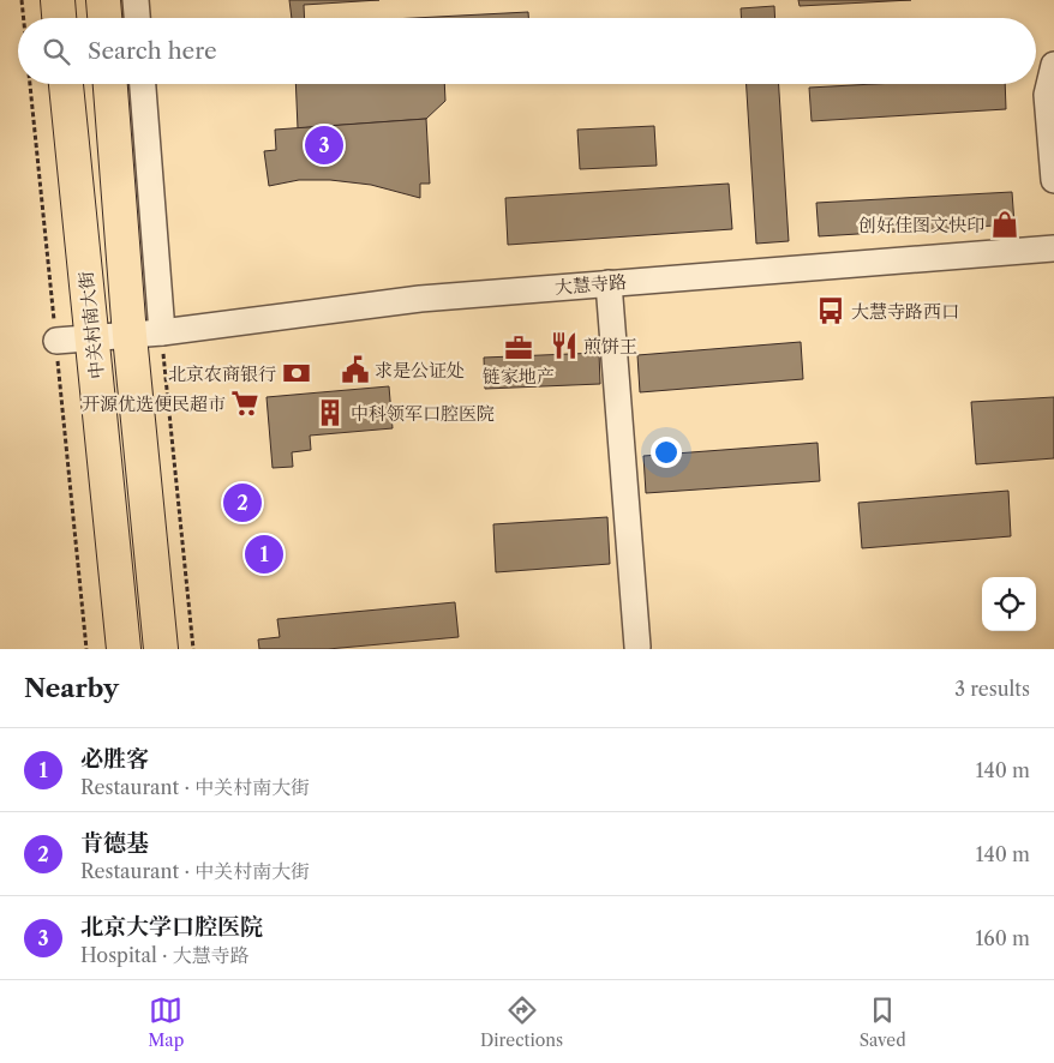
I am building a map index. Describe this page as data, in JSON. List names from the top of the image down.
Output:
{
  "streets": {
    "main road": ["中关村南大街"],
    "street": ["大慧寺路"]
  },
  "crossings": [
    ["大慧寺路", "中关村南大街"]
  ],
  "places": {
    "shop": ["创好佳图文快印"],
    "bus stop": ["大慧寺路西口"],
    "restaurant": ["煎饼王"],
    "office": ["链家地产"],
    "public building": ["求是公证处"],
    "bank": ["北京农商银行"],
    "supermarket": ["开源优选便民超市"],
    "building": ["中科领军口腔医院"]
  },
  "page": {
    "search": "Search here",
    "pins": ["3", "2", "1"],
    "heading": ["Nearby", "3 results"],
    "list": [
      {
        "mark": "1",
        "name": "必胜客",
        "note": "Restaurant · 中关村南大街",
        "value": "140 m"
      },
      {
        "mark": "2",
        "name": "肯德基",
        "note": "Restaurant · 中关村南大街",
        "value": "140 m"
      },
      {
        "mark": "3",
        "name": "北京大学口腔医院",
        "note": "Hospital · 大慧寺路",
        "value": "160 m"
      }
    ],
    "nav": ["Map", "Directions", "Saved"]
  }
}
